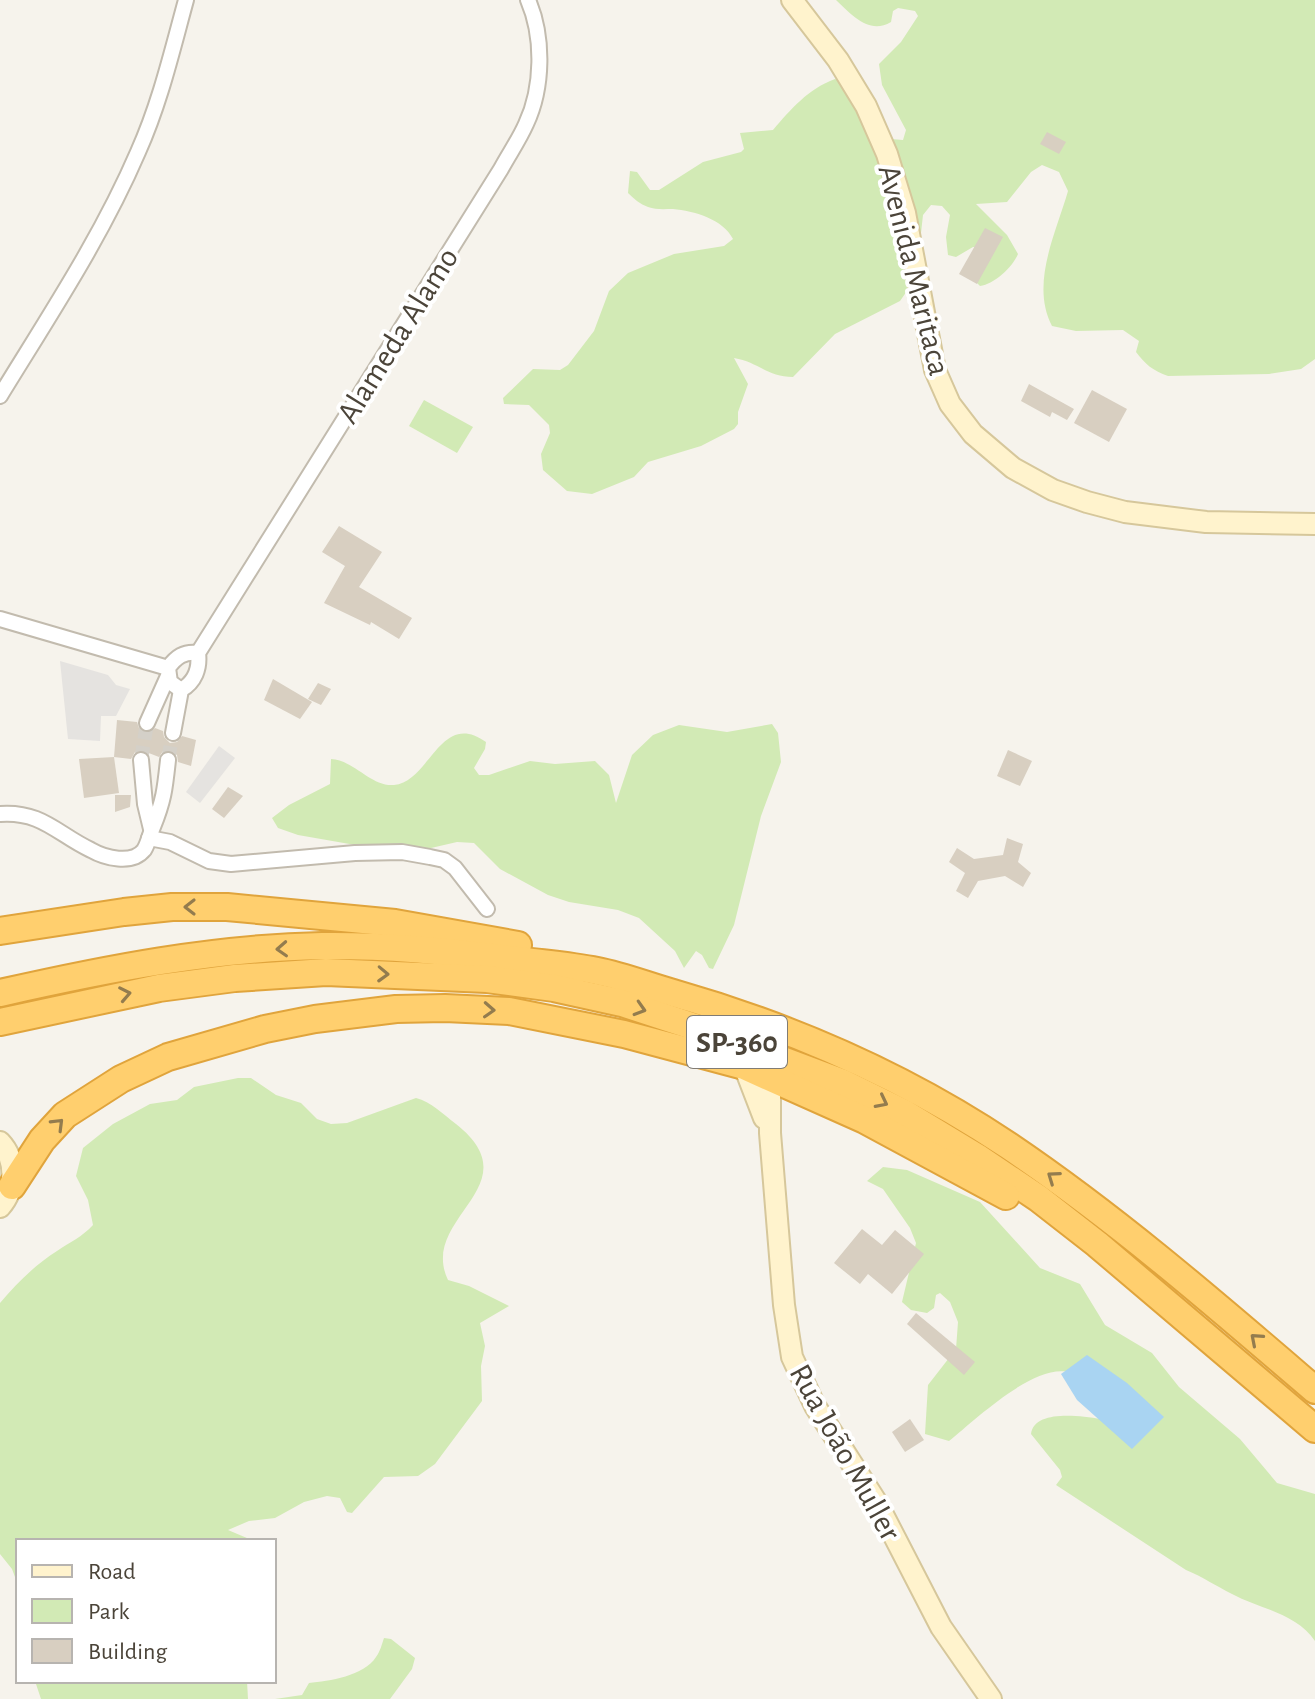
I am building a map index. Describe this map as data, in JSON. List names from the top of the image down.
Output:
{
  "streets": {
    "highway": ["SP-360"],
    "street": ["Avenida Maritaca", "Alameda Alamo", "Rua João Muller"]
  },
  "legend": ["Road", "Park", "Building"]
}
